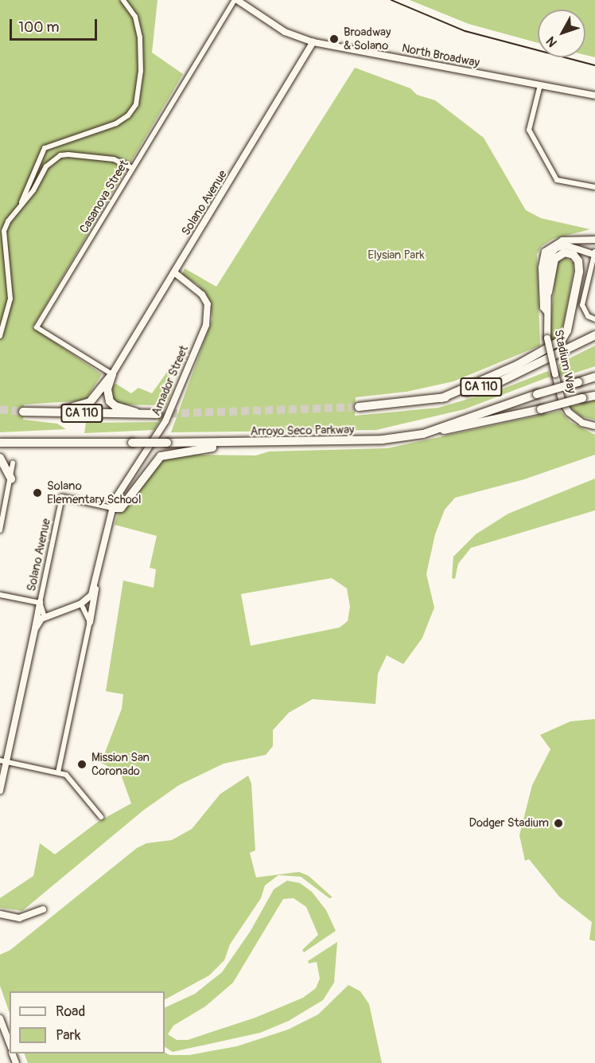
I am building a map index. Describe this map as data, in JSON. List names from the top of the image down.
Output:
{
  "streets": {
    "highway": ["CA 110", "Arroyo Seco Parkway"],
    "main road": [
      "North Broadway",
      "Solano Avenue",
      "Stadium Way",
      "Amador Street"
    ],
    "street": ["Casanova Street"]
  },
  "crossings": [
    ["North Broadway", "Casanova Street"],
    ["North Broadway", "Solano Avenue"],
    ["Casanova Street", "Solano Avenue"],
    ["Solano Avenue", "Amador Street"]
  ],
  "parks": ["Elysian Park"],
  "places": [
    "Broadway & Solano",
    "Solano Elementary School",
    "Mission San Coronado",
    "Dodger Stadium"
  ],
  "legend": ["Road", "Park"],
  "scale_bar": "100 m",
  "north": "bottom left"
}
